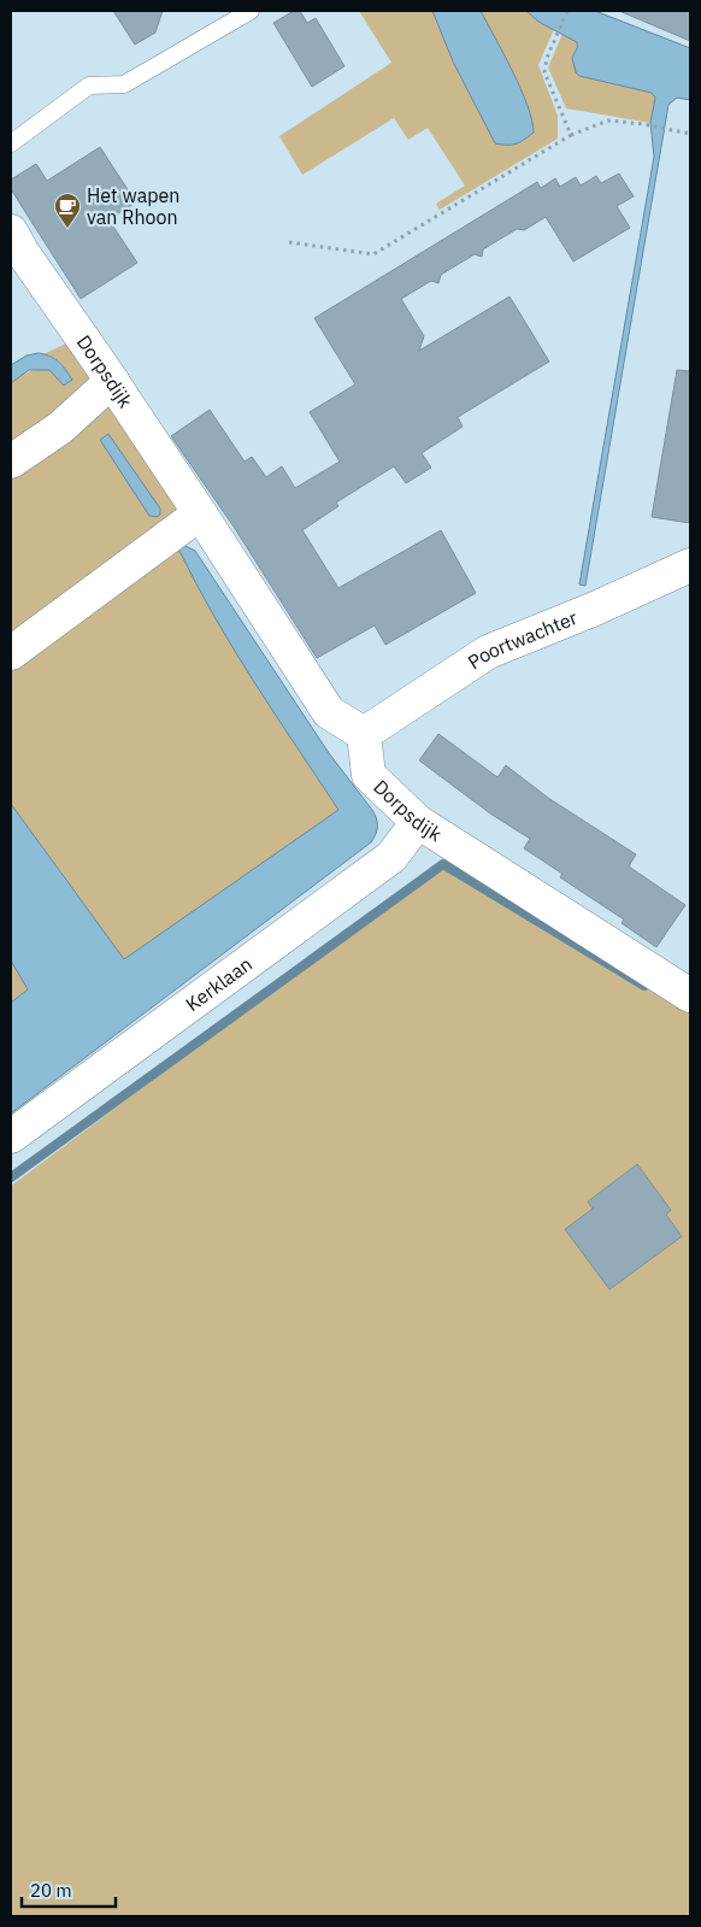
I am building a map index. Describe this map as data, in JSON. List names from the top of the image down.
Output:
{
  "streets": {
    "street": ["Dorpsdijk", "Poortwachter", "Kerklaan"]
  },
  "crossings": [
    ["Dorpsdijk", "Poortwachter"],
    ["Dorpsdijk", "Kerklaan"]
  ],
  "places": {
    "cafe": ["Het wapen van Rhoon"]
  },
  "scale_bar": "20 m"
}
